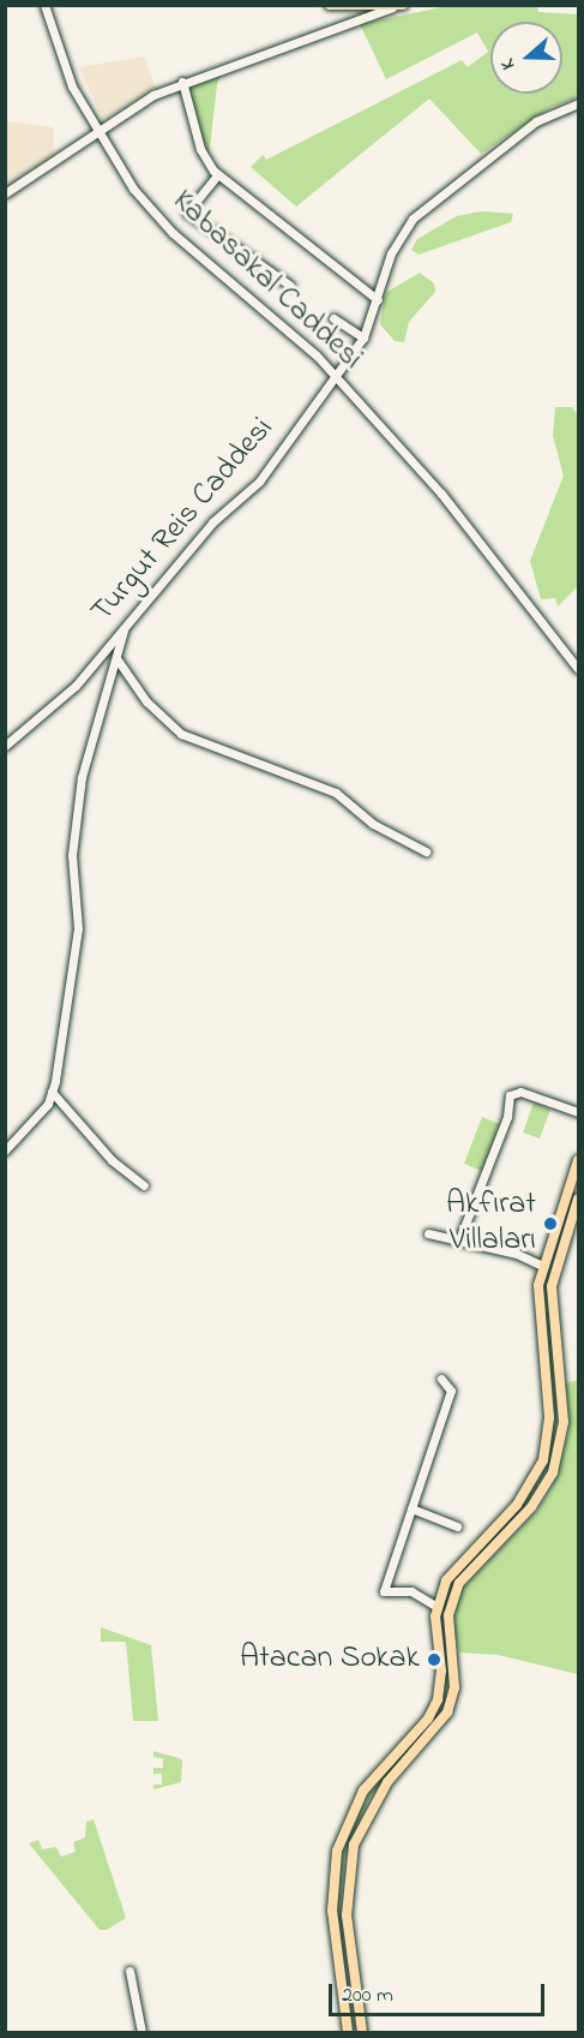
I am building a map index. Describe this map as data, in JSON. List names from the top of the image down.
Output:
{
  "streets": {
    "street": ["Kabasakal Caddesi", "Turgut Reis Caddesi"]
  },
  "crossings": [
    ["Kabasakal Caddesi", "Turgut Reis Caddesi"]
  ],
  "places": ["Akfırat Villaları", "Atacan Sokak"],
  "scale_bar": "200 m",
  "north": "left"
}
